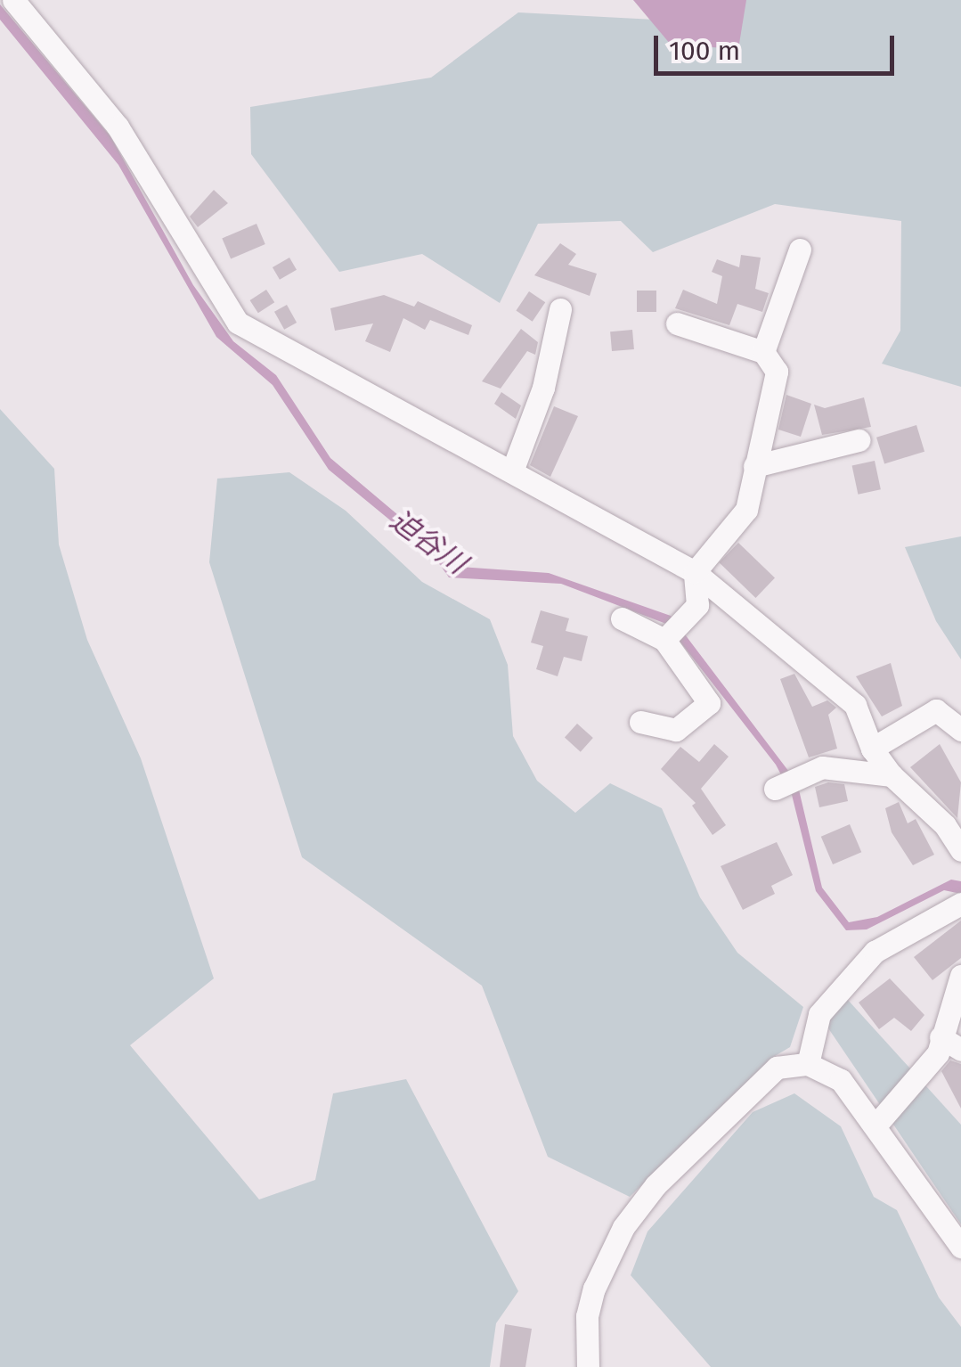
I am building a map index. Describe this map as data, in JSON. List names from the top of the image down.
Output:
{
  "water": ["迫谷川"],
  "scale_bar": "100 m"
}
